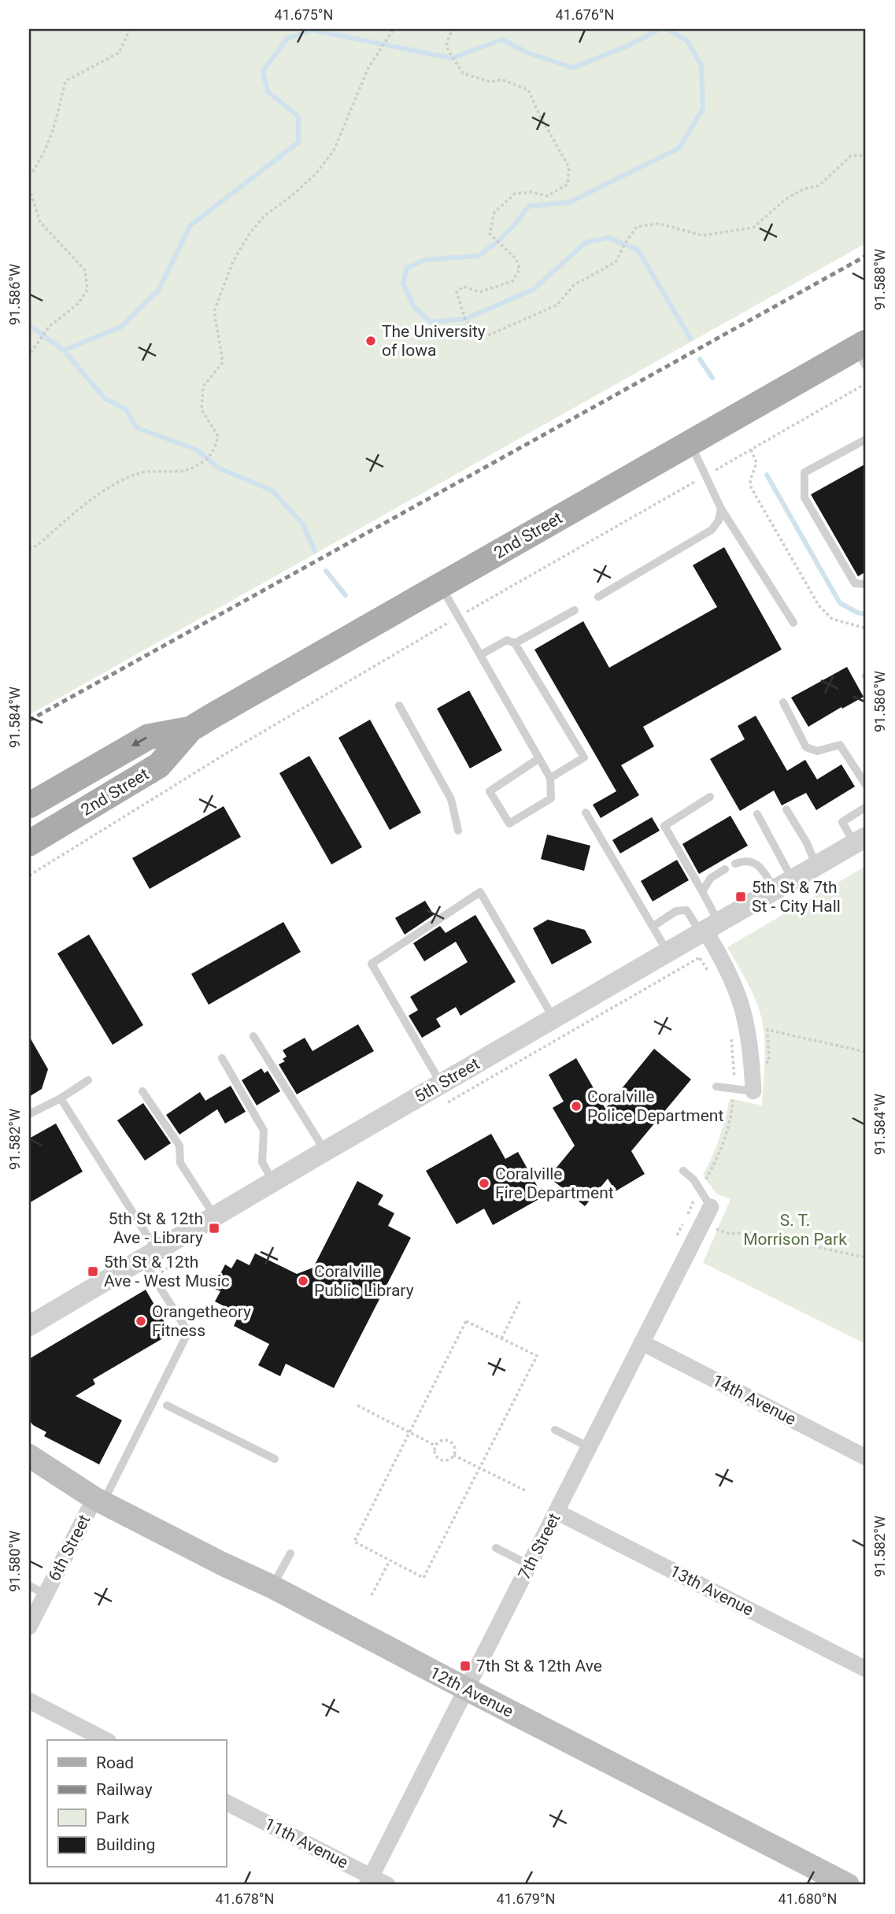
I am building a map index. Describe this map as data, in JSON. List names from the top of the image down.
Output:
{
  "streets": {
    "main road": ["2nd Street", "12th Avenue"],
    "street": [
      "5th Street",
      "14th Avenue",
      "7th Street",
      "6th Street",
      "13th Avenue",
      "11th Avenue"
    ]
  },
  "crossings": [
    ["14th Avenue", "7th Street"],
    ["7th Street", "13th Avenue"],
    ["7th Street", "12th Avenue"],
    ["7th Street", "11th Avenue"],
    ["6th Street", "12th Avenue"]
  ],
  "parks": ["S. T. Morrison Park"],
  "places": {
    "other": [
      "The University of Iowa",
      "Coralville Police Department",
      "Coralville Fire Department",
      "Coralville Public Library",
      "Orangetheory Fitness"
    ],
    "transit": [
      "5th St & 7th St - City Hall",
      "5th St & 12th Ave - Library",
      "5th St & 12th Ave - West Music",
      "7th St & 12th Ave"
    ]
  },
  "legend": [
    "Road",
    "Railway",
    "Park",
    "Building"
  ],
  "coordinates": [
    "41.675°N",
    "41.676°N",
    "91.588°W",
    "91.586°W",
    "91.584°W",
    "91.582°W",
    "91.580°W",
    "41.678°N",
    "41.679°N",
    "41.680°N"
  ]
}
